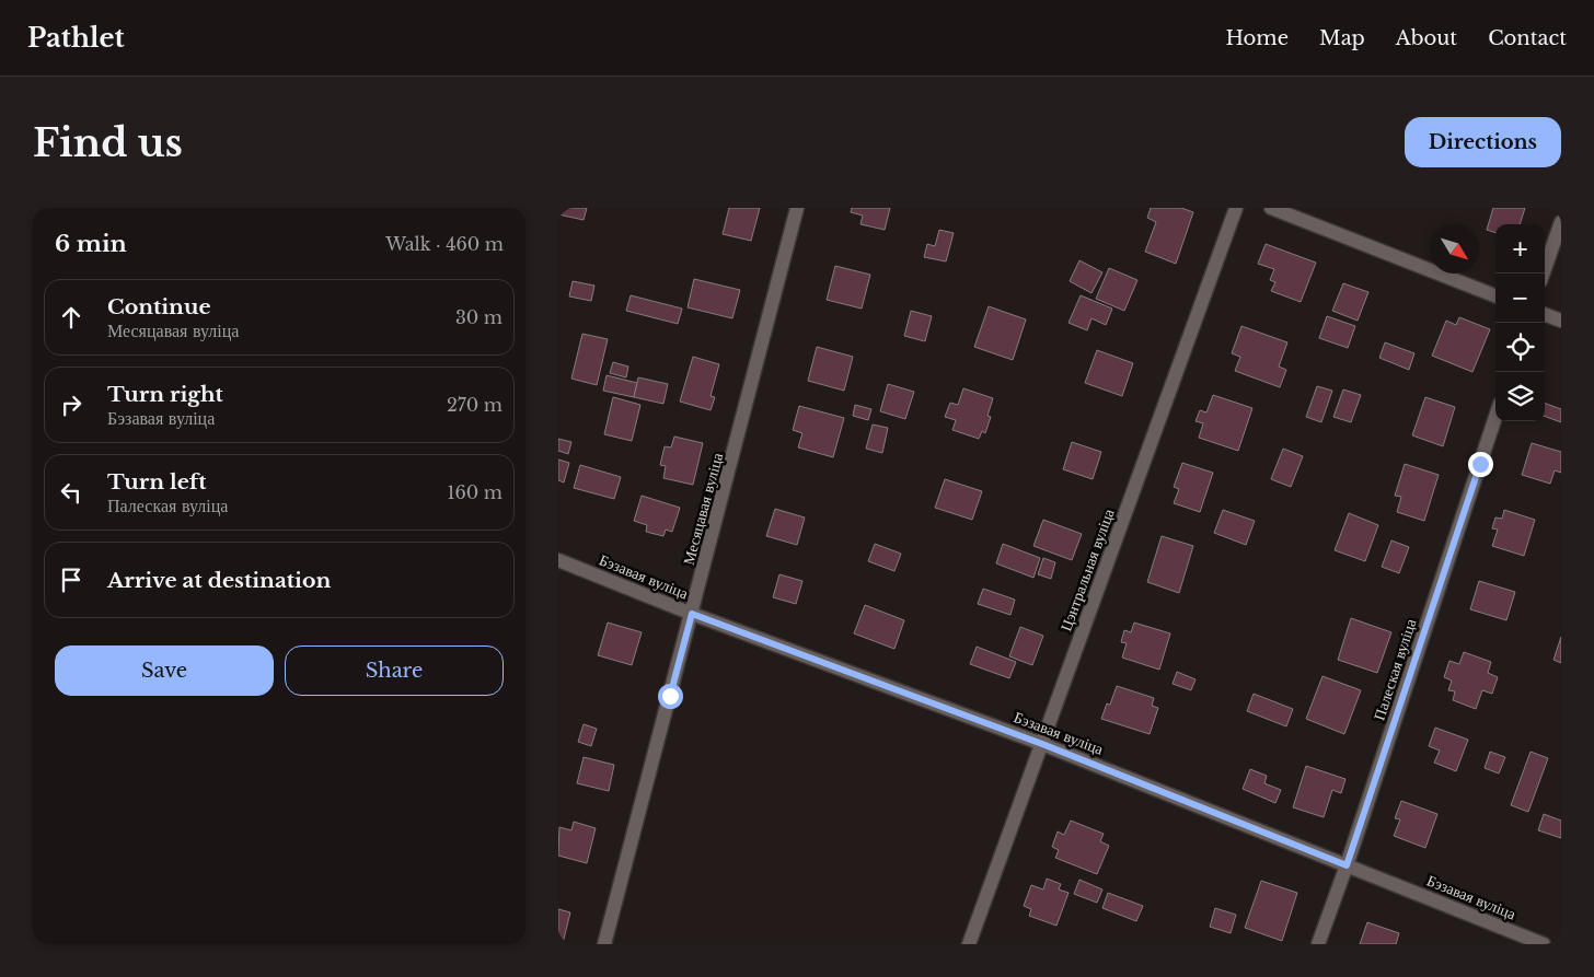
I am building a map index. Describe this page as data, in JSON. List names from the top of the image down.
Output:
{
  "streets": {
    "street": [
      "Месяцавая вуліца",
      "Цэнтральная вуліца",
      "Бэзавая вуліца",
      "Палеская вуліца"
    ]
  },
  "crossings": [
    ["Месяцавая вуліца", "Бэзавая вуліца"],
    ["Цэнтральная вуліца", "Бэзавая вуліца"],
    ["Бэзавая вуліца", "Палеская вуліца"]
  ],
  "north": "bottom right",
  "page": {
    "header": "Pathlet",
    "nav": [
      "Home",
      "Map",
      "About",
      "Contact"
    ],
    "buttons": [
      "Directions",
      ["Save", "Share"]
    ],
    "title": "Find us",
    "heading": ["6 min", "Walk · 460 m"],
    "map_buttons": ["+", "−"],
    "list": [
      ["Continue", "Месяцавая вуліца", "30 m"],
      ["Turn right", "Бэзавая вуліца", "270 m"],
      ["Turn left", "Палеская вуліца", "160 m"],
      "Arrive at destination"
    ]
  }
}
